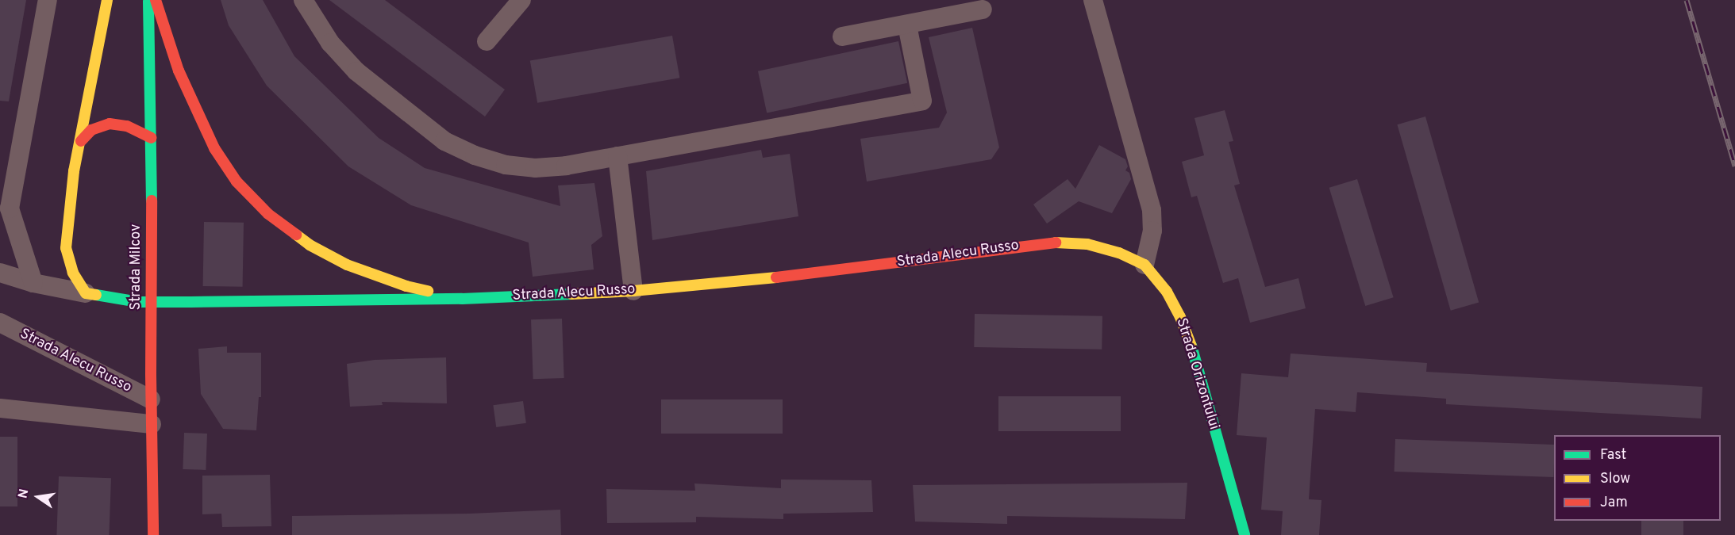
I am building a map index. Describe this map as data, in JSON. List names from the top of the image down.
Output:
{
  "streets": {
    "street": ["Strada Alecu Russo", "Strada Milcov", "Strada Orizontului"]
  },
  "crossings": [
    ["Strada Alecu Russo", "Strada Milcov"],
    ["Strada Alecu Russo", "Strada Orizontului"]
  ],
  "legend": ["Fast", "Slow", "Jam"],
  "north": "left"
}
